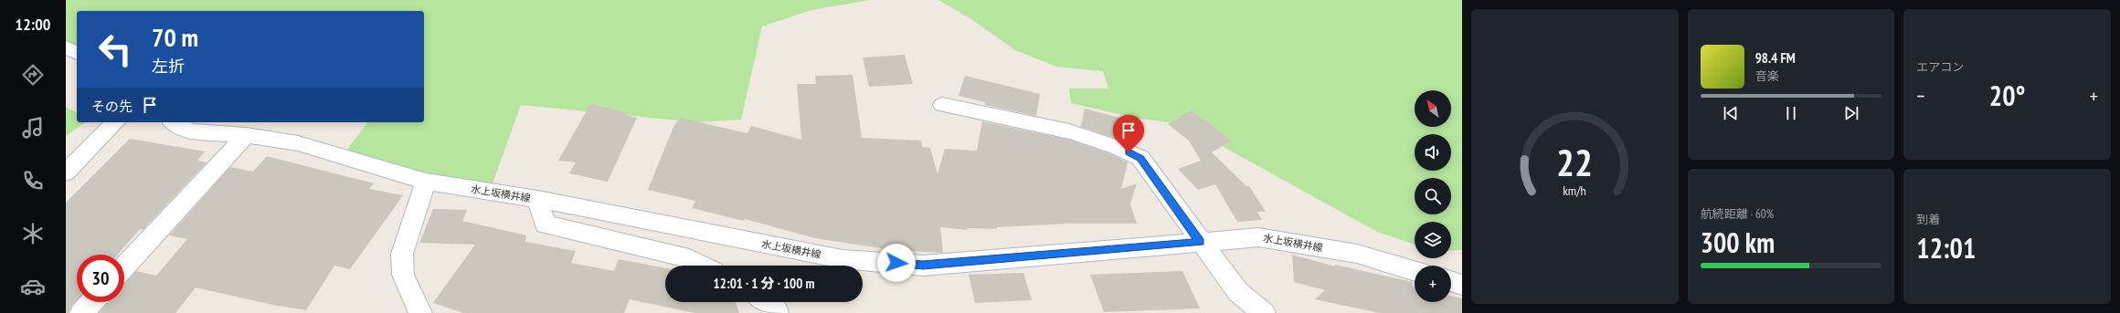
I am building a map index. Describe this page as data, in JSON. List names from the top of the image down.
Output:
{
  "streets": {
    "street": ["水上坂横井線"]
  },
  "north": "top left",
  "page": {
    "tabs": "12:00",
    "tile": [
      "エアコン",
      ["航続距離 · 60%", "300 km"],
      ["到着", "12:01"]
    ],
    "turn": ["70 m", "左折"],
    "song": ["98.4 FM", "音楽"],
    "heat": ["−", "20°", "+"],
    "then": "その先",
    "map_buttons": "+",
    "limit": "30",
    "trip": "12:01 · 1 分 · 100 m",
    "gauge": ["22", "km/h"]
  }
}
